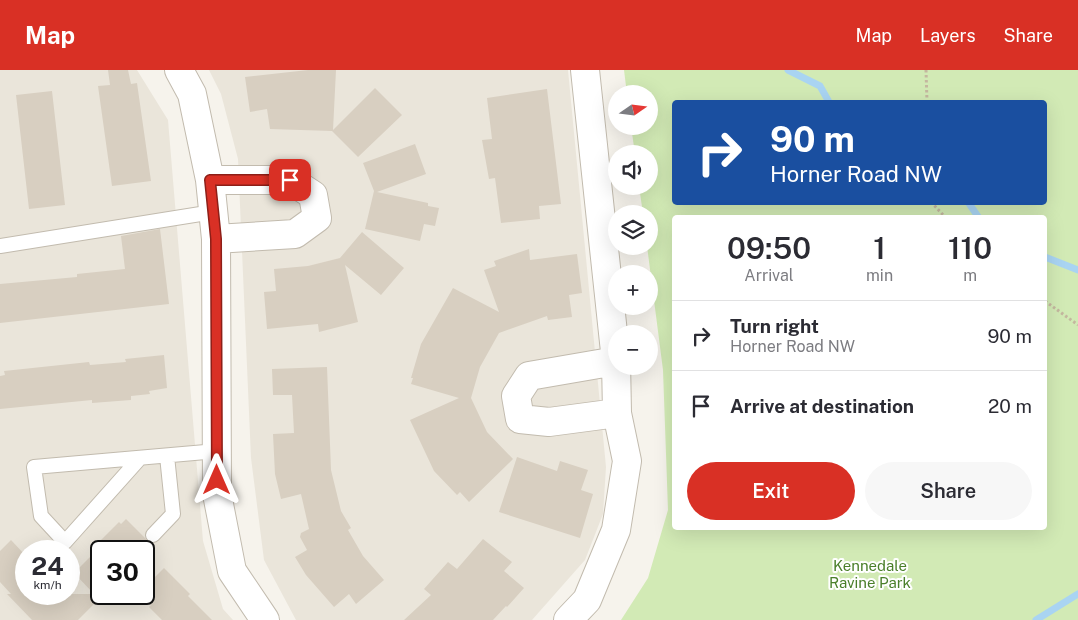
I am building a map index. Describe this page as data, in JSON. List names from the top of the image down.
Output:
{
  "parks": ["Kennedale Ravine Park"],
  "north": "right",
  "page": {
    "header": "Map",
    "nav": ["Map", "Layers", "Share"],
    "map_buttons": ["+", "−"],
    "turn": ["90 m", "Horner Road NW"],
    "eta": [
      "09:50",
      "Arrival",
      "1",
      "min",
      "110",
      "m"
    ],
    "list": [
      {
        "name": "Turn right",
        "note": "Horner Road NW",
        "value": "90 m"
      },
      {
        "name": "Arrive at destination",
        "value": "20 m"
      }
    ],
    "buttons": ["Exit", "Share"],
    "speed": "24 km/h",
    "limit": "30"
  }
}
